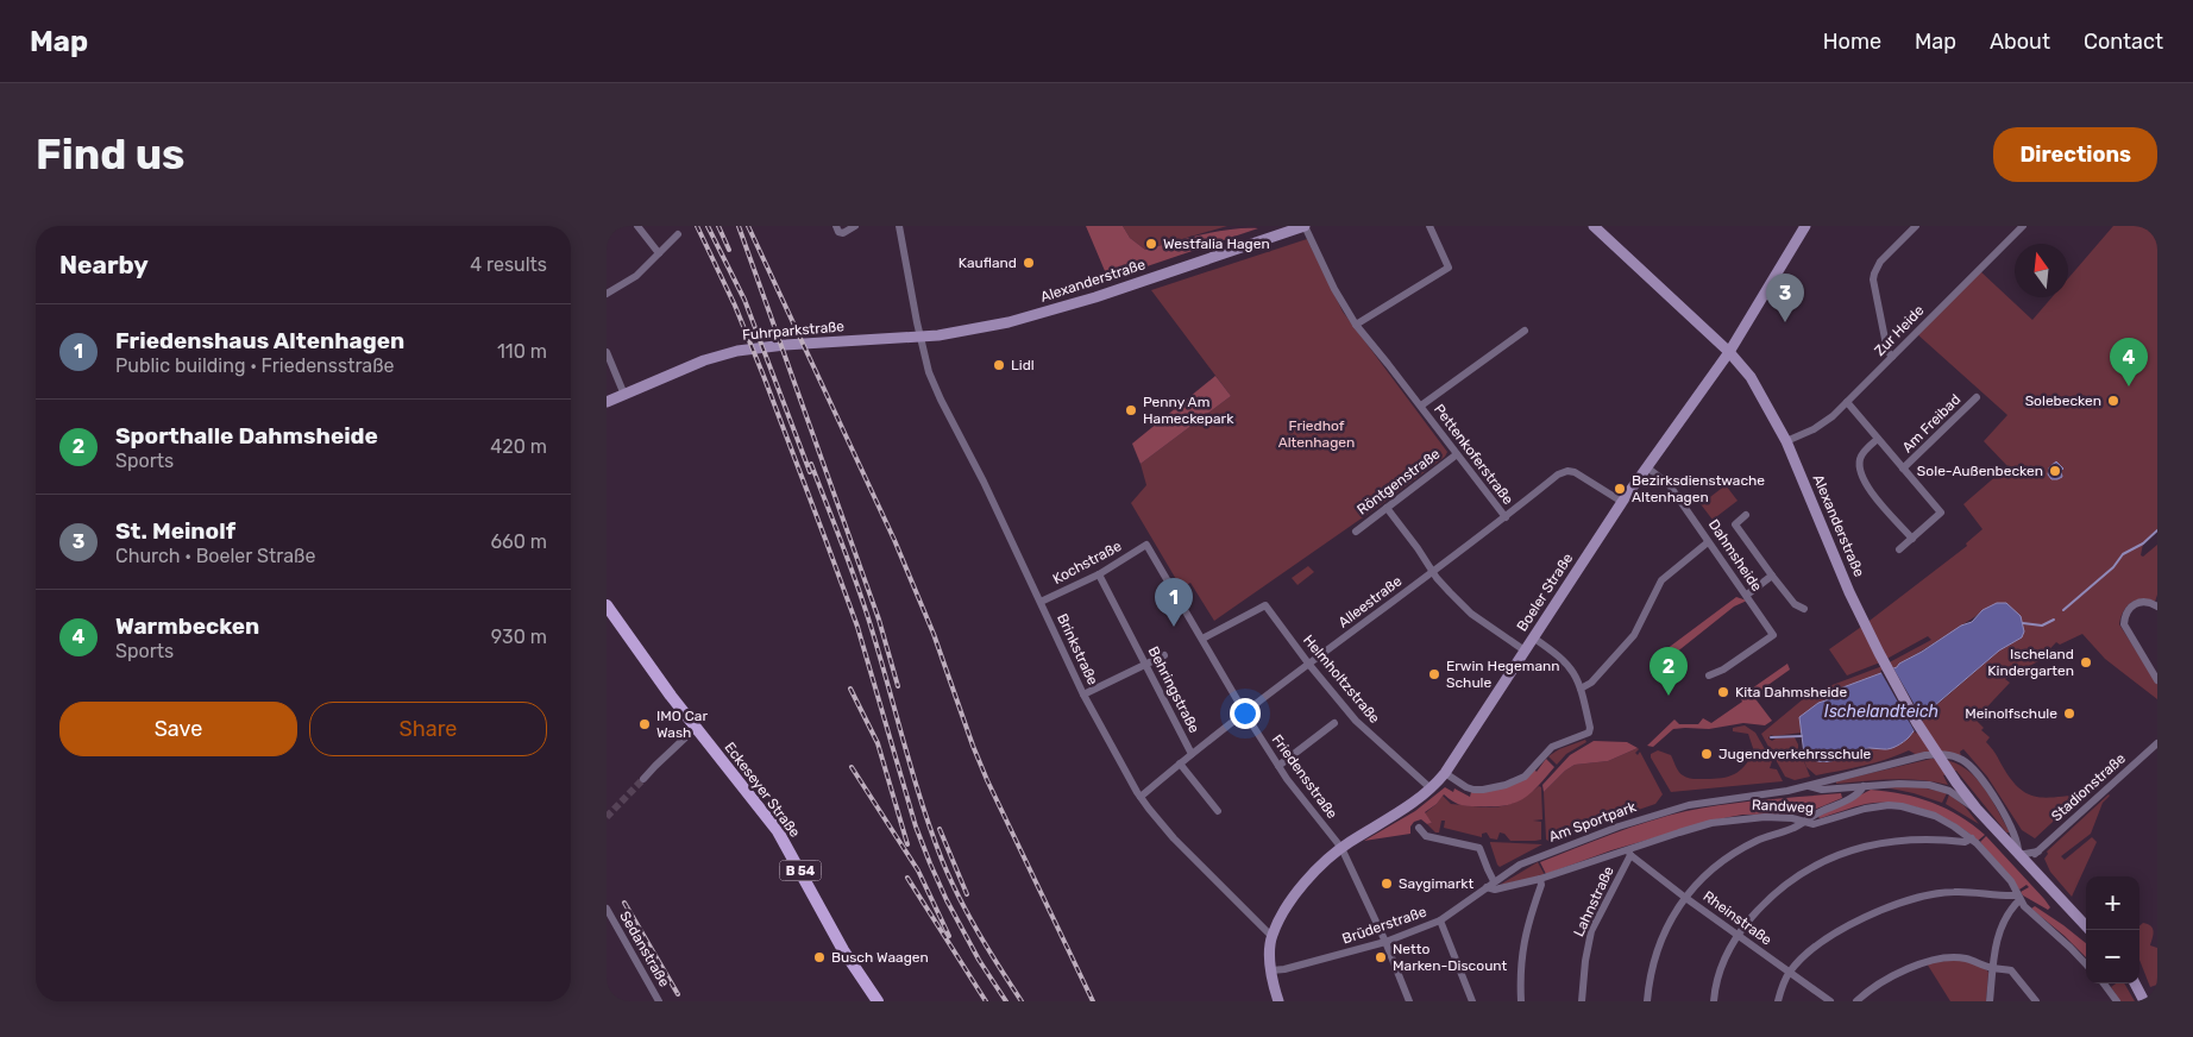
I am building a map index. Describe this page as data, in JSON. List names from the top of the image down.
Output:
{
  "streets": {
    "main road": [
      "Alexanderstraße",
      "Fuhrparkstraße",
      "Boeler Straße",
      "Eckeseyer Straße",
      "Am Sportpark",
      "B 54"
    ],
    "street": [
      "Zur Heide",
      "Am Freibad",
      "Pettenkoferstraße",
      "Röntgenstraße",
      "Dahmsheide",
      "Kochstraße",
      "Alleestraße",
      "Brinkstraße",
      "Helmholtzstraße",
      "Behringstraße",
      "Friedensstraße",
      "Stadionstraße",
      "Randweg",
      "Lahnstraße",
      "Rheinstraße",
      "Brüderstraße",
      "Sedanstraße"
    ]
  },
  "crossings": [
    ["Alexanderstraße", "Fuhrparkstraße"],
    ["Alexanderstraße", "Zur Heide"],
    ["Alexanderstraße", "Pettenkoferstraße"],
    ["Alexanderstraße", "Boeler Straße"],
    ["Alexanderstraße", "Brinkstraße"],
    ["Alexanderstraße", "Stadionstraße"],
    ["Alexanderstraße", "Am Sportpark"],
    ["Fuhrparkstraße", "Brinkstraße"],
    ["Pettenkoferstraße", "Röntgenstraße"],
    ["Pettenkoferstraße", "Alleestraße"],
    ["Dahmsheide", "Boeler Straße"],
    ["Kochstraße", "Brinkstraße"],
    ["Kochstraße", "Behringstraße"],
    ["Kochstraße", "Friedensstraße"],
    ["Boeler Straße", "Alleestraße"],
    ["Boeler Straße", "Brinkstraße"],
    ["Boeler Straße", "Helmholtzstraße"],
    ["Boeler Straße", "Friedensstraße"],
    ["Alleestraße", "Brinkstraße"],
    ["Alleestraße", "Helmholtzstraße"],
    ["Alleestraße", "Behringstraße"],
    ["Alleestraße", "Friedensstraße"],
    ["Helmholtzstraße", "Friedensstraße"],
    ["Friedensstraße", "Brüderstraße"],
    ["Stadionstraße", "Am Sportpark"],
    ["Randweg", "Lahnstraße"],
    ["Randweg", "Rheinstraße"],
    ["Randweg", "Brüderstraße"],
    ["Am Sportpark", "Brüderstraße"],
    ["Lahnstraße", "Rheinstraße"]
  ],
  "water": ["Ischelandteich"],
  "parks": ["Friedhof Altenhagen"],
  "places": [
    "Westfalia Hagen",
    "Kaufland",
    "Lidl",
    "Solebecken",
    "Penny Am Hameckepark",
    "Sole-Außenbecken",
    "Bezirksdienstwache Altenhagen",
    "Ischeland Kindergarten",
    "Erwin Hegemann Schule",
    "Kita Dahmsheide",
    "Meinolfschule",
    "IMO Car Wash",
    "Jugendverkehrsschule",
    "Saygimarkt",
    "Busch Waagen",
    "Netto Marken-Discount"
  ],
  "north": "top",
  "page": {
    "header": "Map",
    "nav": [
      "Home",
      "Map",
      "About",
      "Contact"
    ],
    "buttons": [
      "Directions",
      ["Save", "Share"]
    ],
    "title": "Find us",
    "heading": ["Nearby", "4 results"],
    "pins": [
      "3",
      "4",
      "1",
      "2"
    ],
    "list": [
      {
        "mark": "1",
        "name": "Friedenshaus Altenhagen",
        "note": "Public building · Friedensstraße",
        "value": "110 m"
      },
      {
        "mark": "2",
        "name": "Sporthalle Dahmsheide",
        "note": "Sports",
        "value": "420 m"
      },
      {
        "mark": "3",
        "name": "St. Meinolf",
        "note": "Church · Boeler Straße",
        "value": "660 m"
      },
      {
        "mark": "4",
        "name": "Warmbecken",
        "note": "Sports",
        "value": "930 m"
      }
    ],
    "map_buttons": ["+", "−"]
  }
}
